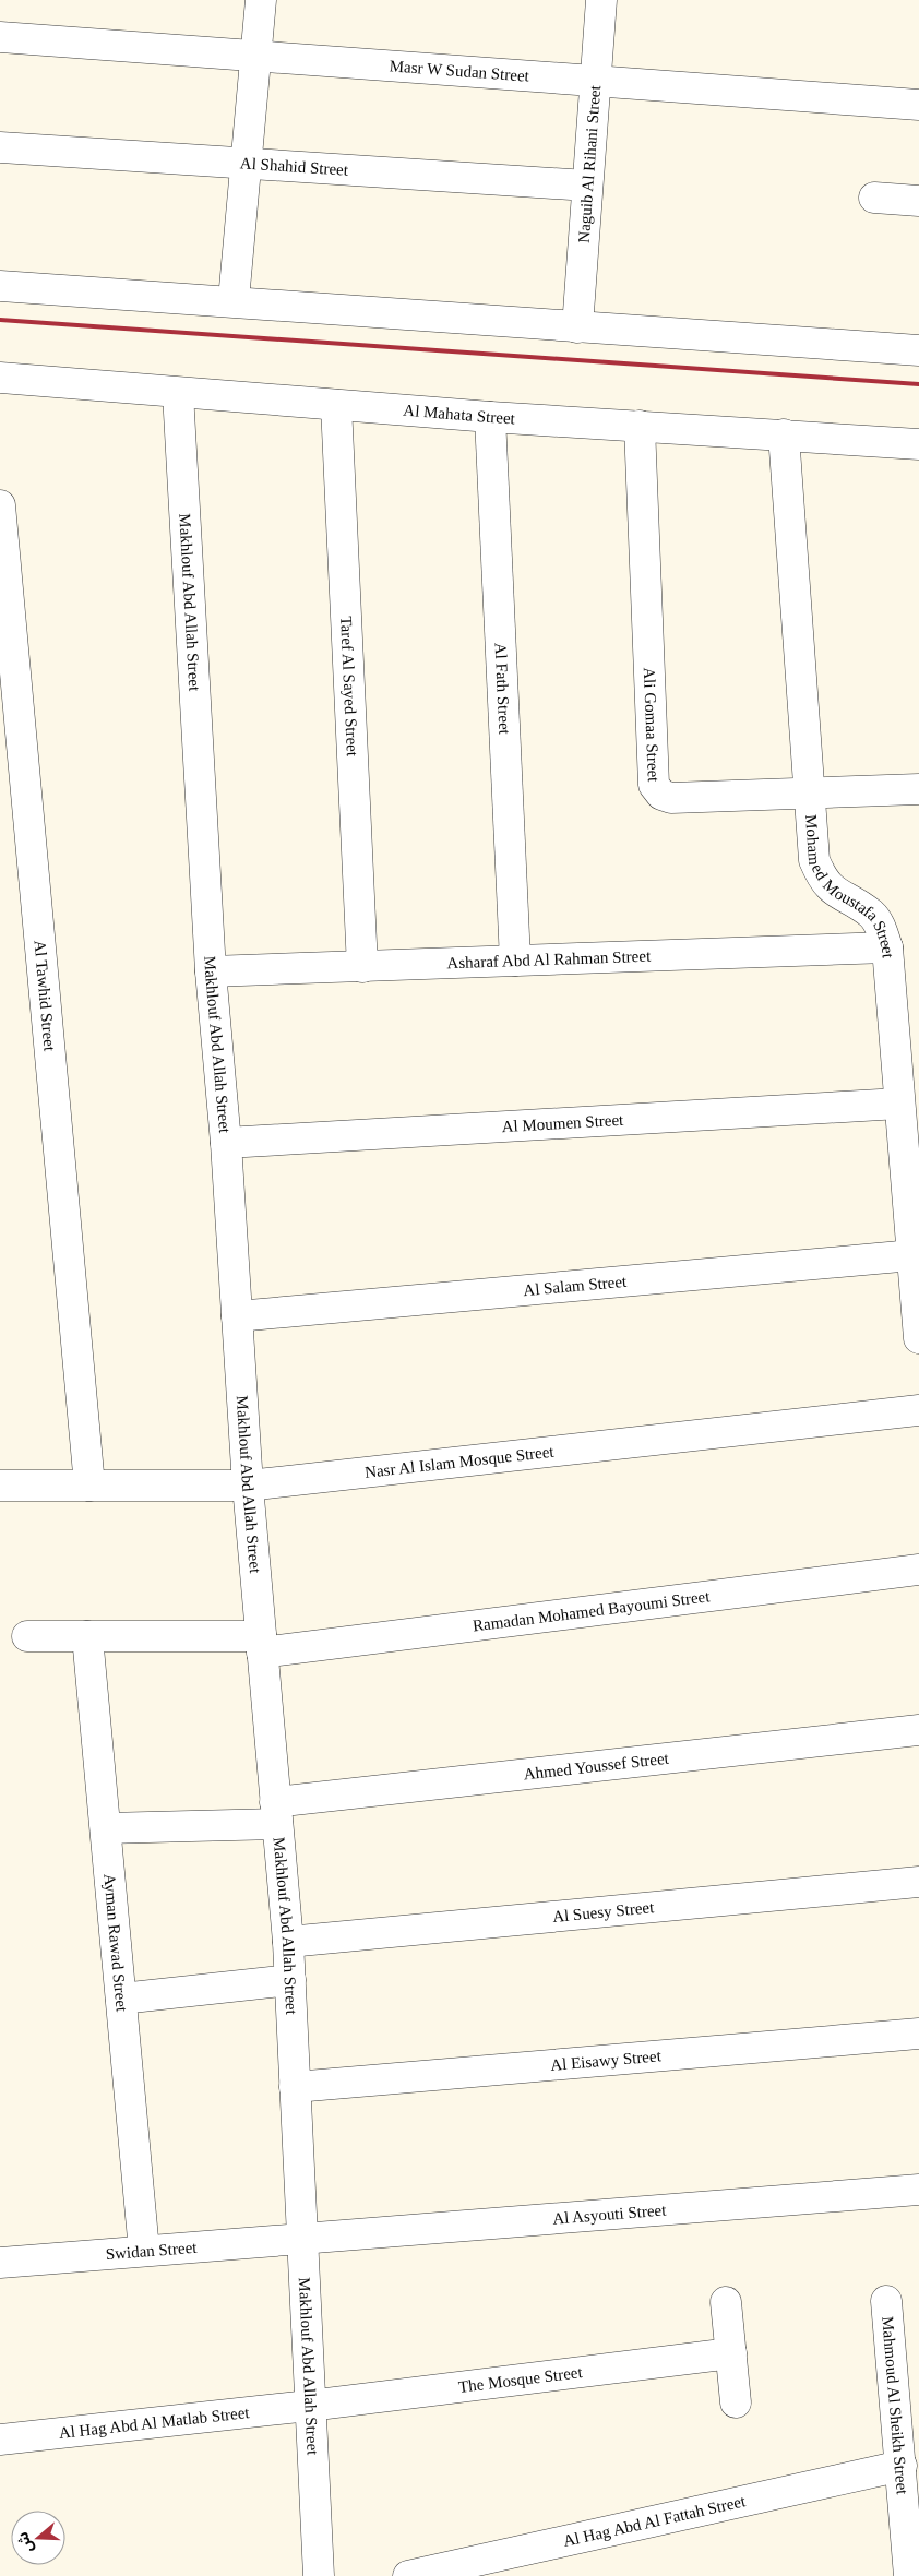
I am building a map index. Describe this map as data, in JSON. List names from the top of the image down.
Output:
{
  "streets": {
    "street": [
      "Masr W Sudan Street",
      "Naguib Al Rihani Street",
      "Al Shahid Street",
      "Al Mahata Street",
      "Makhlouf Abd Allah Street",
      "Taref Al Sayed Street",
      "Al Fath Street",
      "Ali Gomaa Street",
      "Mohamed Moustafa Street",
      "Asharaf Abd Al Rahman Street",
      "Al Tawhid Street",
      "Al Moumen Street",
      "Al Salam Street",
      "Nasr Al Islam Mosque Street",
      "Ramadan Mohamed Bayoumi Street",
      "Ahmed Youssef Street",
      "Al Suesy Street",
      "Ayman Rawad Street",
      "Al Eisawy Street",
      "Al Asyouti Street",
      "Swidan Street",
      "The Mosque Street",
      "Mahmoud Al Sheikh Street",
      "Al Hag Abd Al Matlab Street",
      "Al Hag Abd Al Fattah Street"
    ]
  },
  "crossings": [
    ["Masr W Sudan Street", "Naguib Al Rihani Street"],
    ["Naguib Al Rihani Street", "Al Shahid Street"],
    ["Al Mahata Street", "Makhlouf Abd Allah Street"],
    ["Al Mahata Street", "Taref Al Sayed Street"],
    ["Al Mahata Street", "Al Fath Street"],
    ["Al Mahata Street", "Ali Gomaa Street"],
    ["Al Mahata Street", "Mohamed Moustafa Street"],
    ["Makhlouf Abd Allah Street", "Asharaf Abd Al Rahman Street"],
    ["Makhlouf Abd Allah Street", "Al Moumen Street"],
    ["Makhlouf Abd Allah Street", "Al Salam Street"],
    ["Makhlouf Abd Allah Street", "Nasr Al Islam Mosque Street"],
    ["Makhlouf Abd Allah Street", "Ramadan Mohamed Bayoumi Street"],
    ["Makhlouf Abd Allah Street", "Ahmed Youssef Street"],
    ["Makhlouf Abd Allah Street", "Al Suesy Street"],
    ["Makhlouf Abd Allah Street", "Al Eisawy Street"],
    ["Makhlouf Abd Allah Street", "Al Asyouti Street"],
    ["Makhlouf Abd Allah Street", "Swidan Street"],
    ["Makhlouf Abd Allah Street", "The Mosque Street"],
    ["Makhlouf Abd Allah Street", "Al Hag Abd Al Matlab Street"],
    ["Taref Al Sayed Street", "Asharaf Abd Al Rahman Street"],
    ["Al Fath Street", "Asharaf Abd Al Rahman Street"],
    ["Ali Gomaa Street", "Mohamed Moustafa Street"],
    ["Mohamed Moustafa Street", "Asharaf Abd Al Rahman Street"],
    ["Mohamed Moustafa Street", "Al Moumen Street"],
    ["Mohamed Moustafa Street", "Al Salam Street"],
    ["Al Tawhid Street", "Nasr Al Islam Mosque Street"],
    ["Ramadan Mohamed Bayoumi Street", "Ayman Rawad Street"],
    ["Ahmed Youssef Street", "Ayman Rawad Street"],
    ["Ayman Rawad Street", "Swidan Street"],
    ["Al Asyouti Street", "Swidan Street"],
    ["The Mosque Street", "Al Hag Abd Al Matlab Street"],
    ["Mahmoud Al Sheikh Street", "Al Hag Abd Al Fattah Street"]
  ],
  "north": "left"
}
